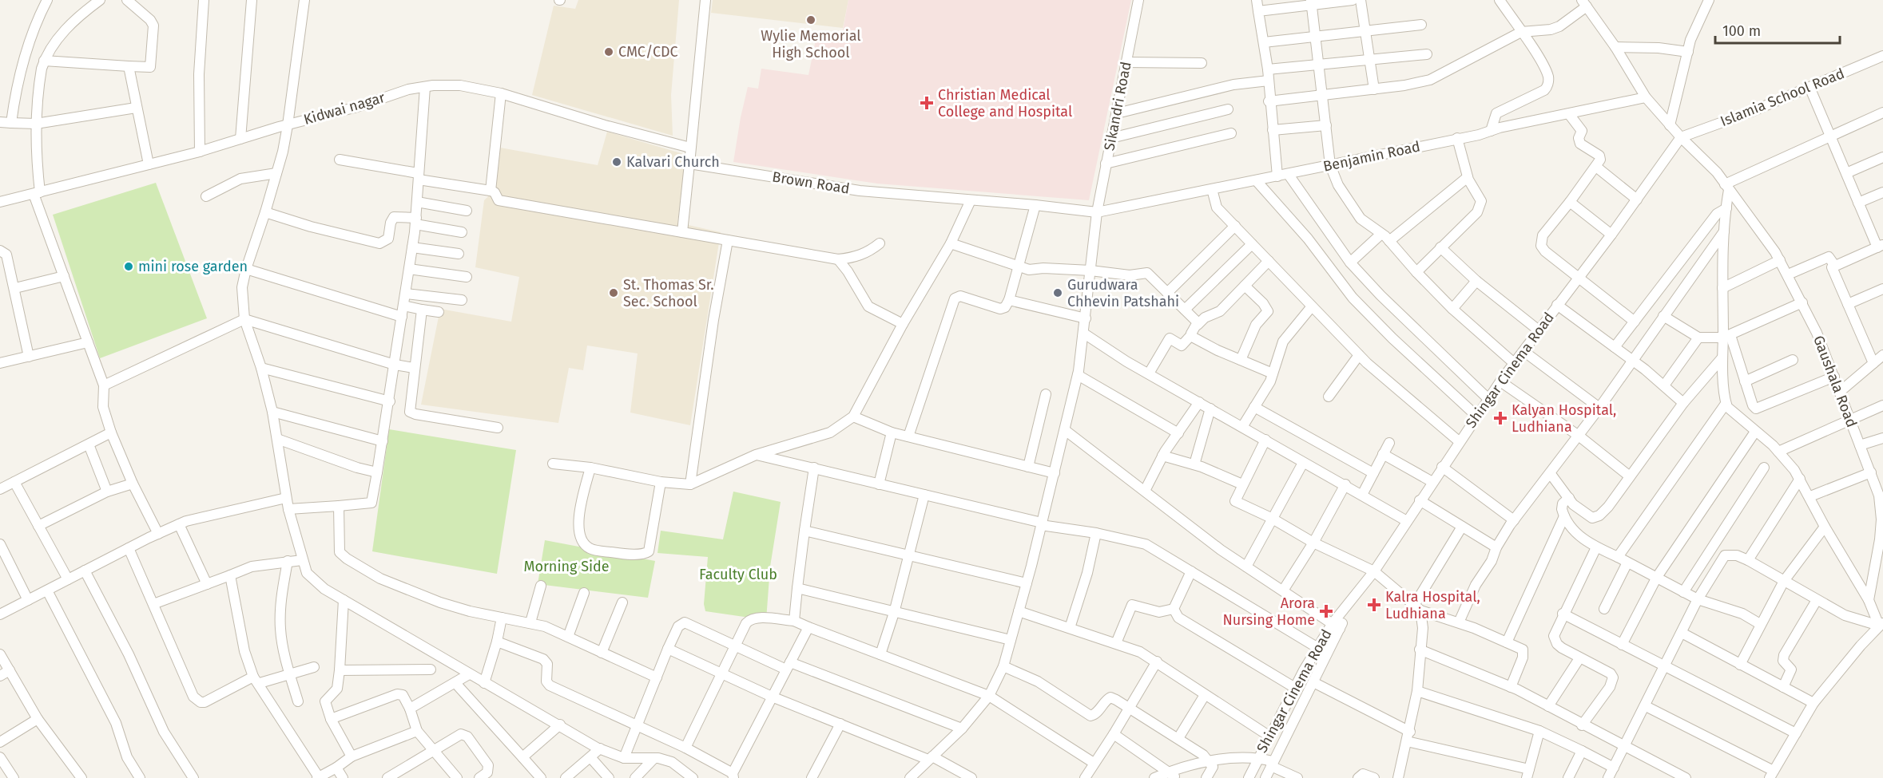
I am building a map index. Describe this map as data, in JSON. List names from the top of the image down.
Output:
{
  "streets": {
    "street": [
      "Islamia School Road",
      "Sikandri Road",
      "Kidwai nagar",
      "Benjamin Road",
      "Brown Road",
      "Shingar Cinema Road",
      "Gaushala Road"
    ]
  },
  "crossings": [
    ["Islamia School Road", "Shingar Cinema Road"],
    ["Islamia School Road", "Gaushala Road"],
    ["Sikandri Road", "Benjamin Road"],
    ["Sikandri Road", "Brown Road"],
    ["Benjamin Road", "Brown Road"],
    ["Benjamin Road", "Gaushala Road"],
    ["Shingar Cinema Road", "Gaushala Road"]
  ],
  "parks": ["Morning Side", "Faculty Club"],
  "places": {
    "other": [
      "Wylie Memorial High School",
      "CMC/CDC",
      "Kalvari Church",
      "mini rose garden",
      "St. Thomas Sr. Sec. School",
      "Gurudwara Chhevin Patshahi"
    ],
    "health": [
      "Christian Medical College and Hospital",
      "Kalyan Hospital, Ludhiana",
      "Kalra Hospital, Ludhiana",
      "Arora Nursing Home"
    ]
  },
  "scale_bar": "100 m"
}
